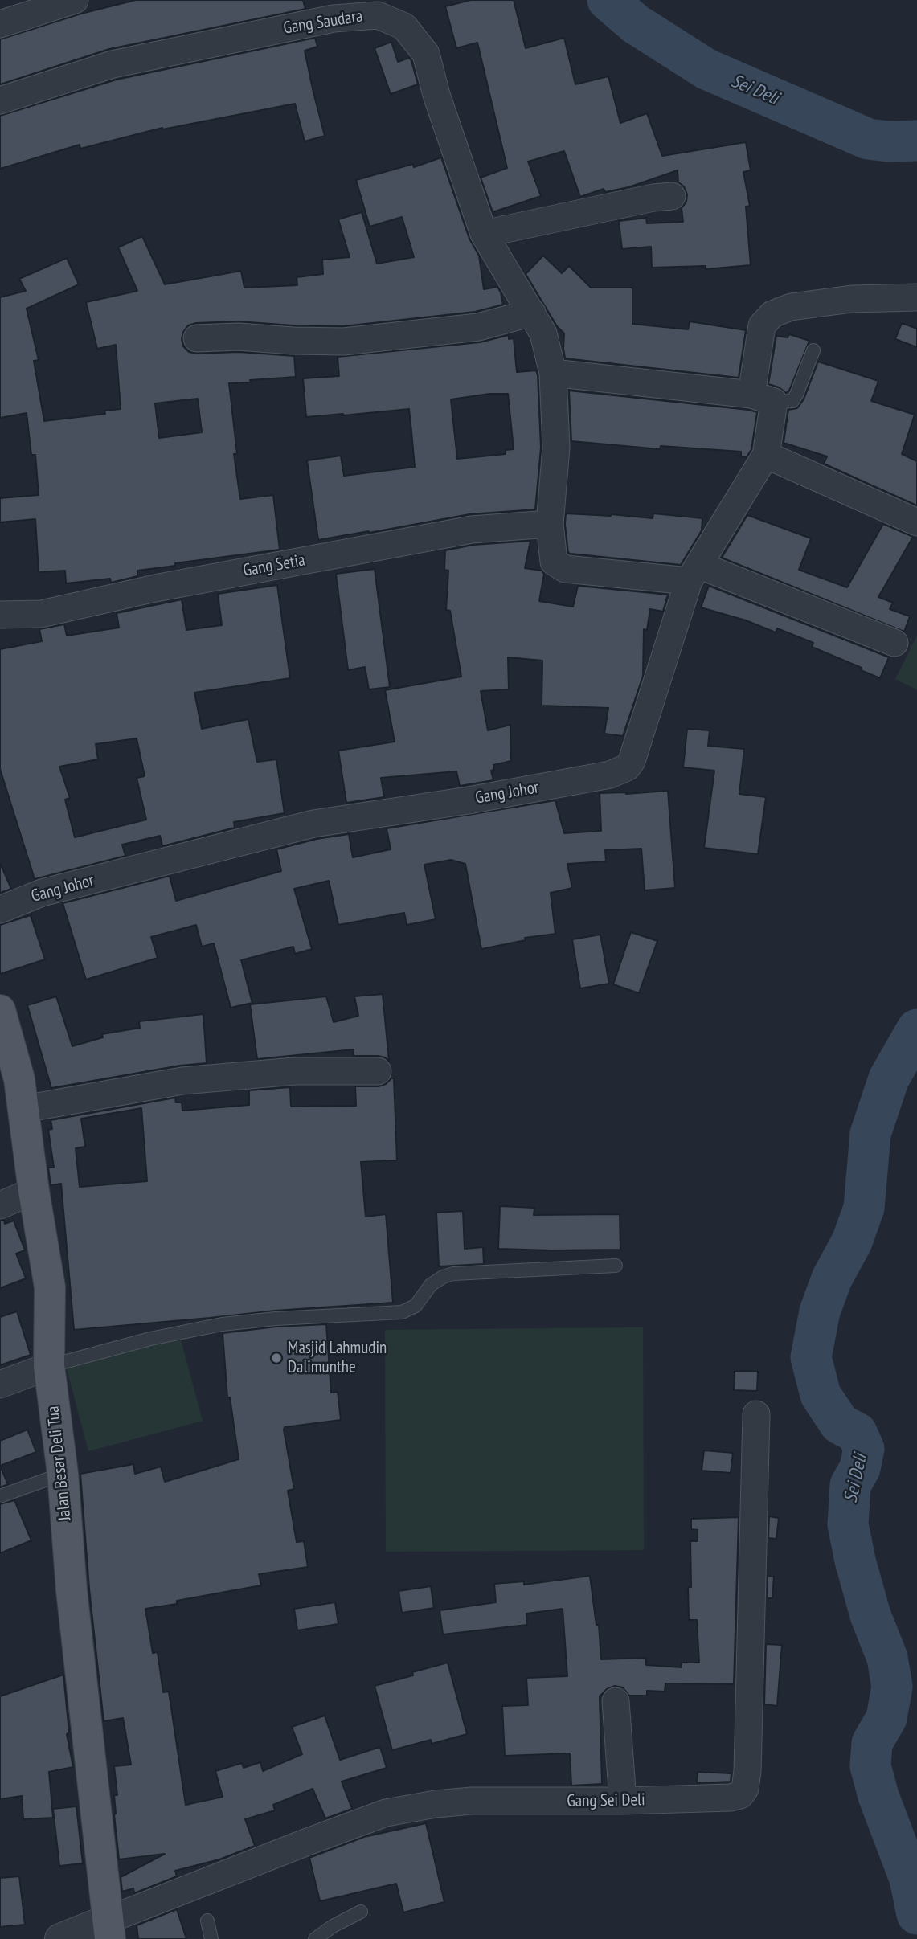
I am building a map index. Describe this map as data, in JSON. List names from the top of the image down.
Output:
{
  "streets": {
    "main road": ["Jalan Besar Deli Tua"],
    "street": [
      "Gang Saudara",
      "Gang Setia",
      "Gang Johor",
      "Gang Sei Deli"
    ]
  },
  "crossings": [
    ["Gang Saudara", "Gang Setia"],
    ["Gang Saudara", "Gang Johor"],
    ["Jalan Besar Deli Tua", "Gang Sei Deli"]
  ],
  "water": ["Sei Deli"],
  "places": ["Masjid Lahmudin Dalimunthe"]
}
